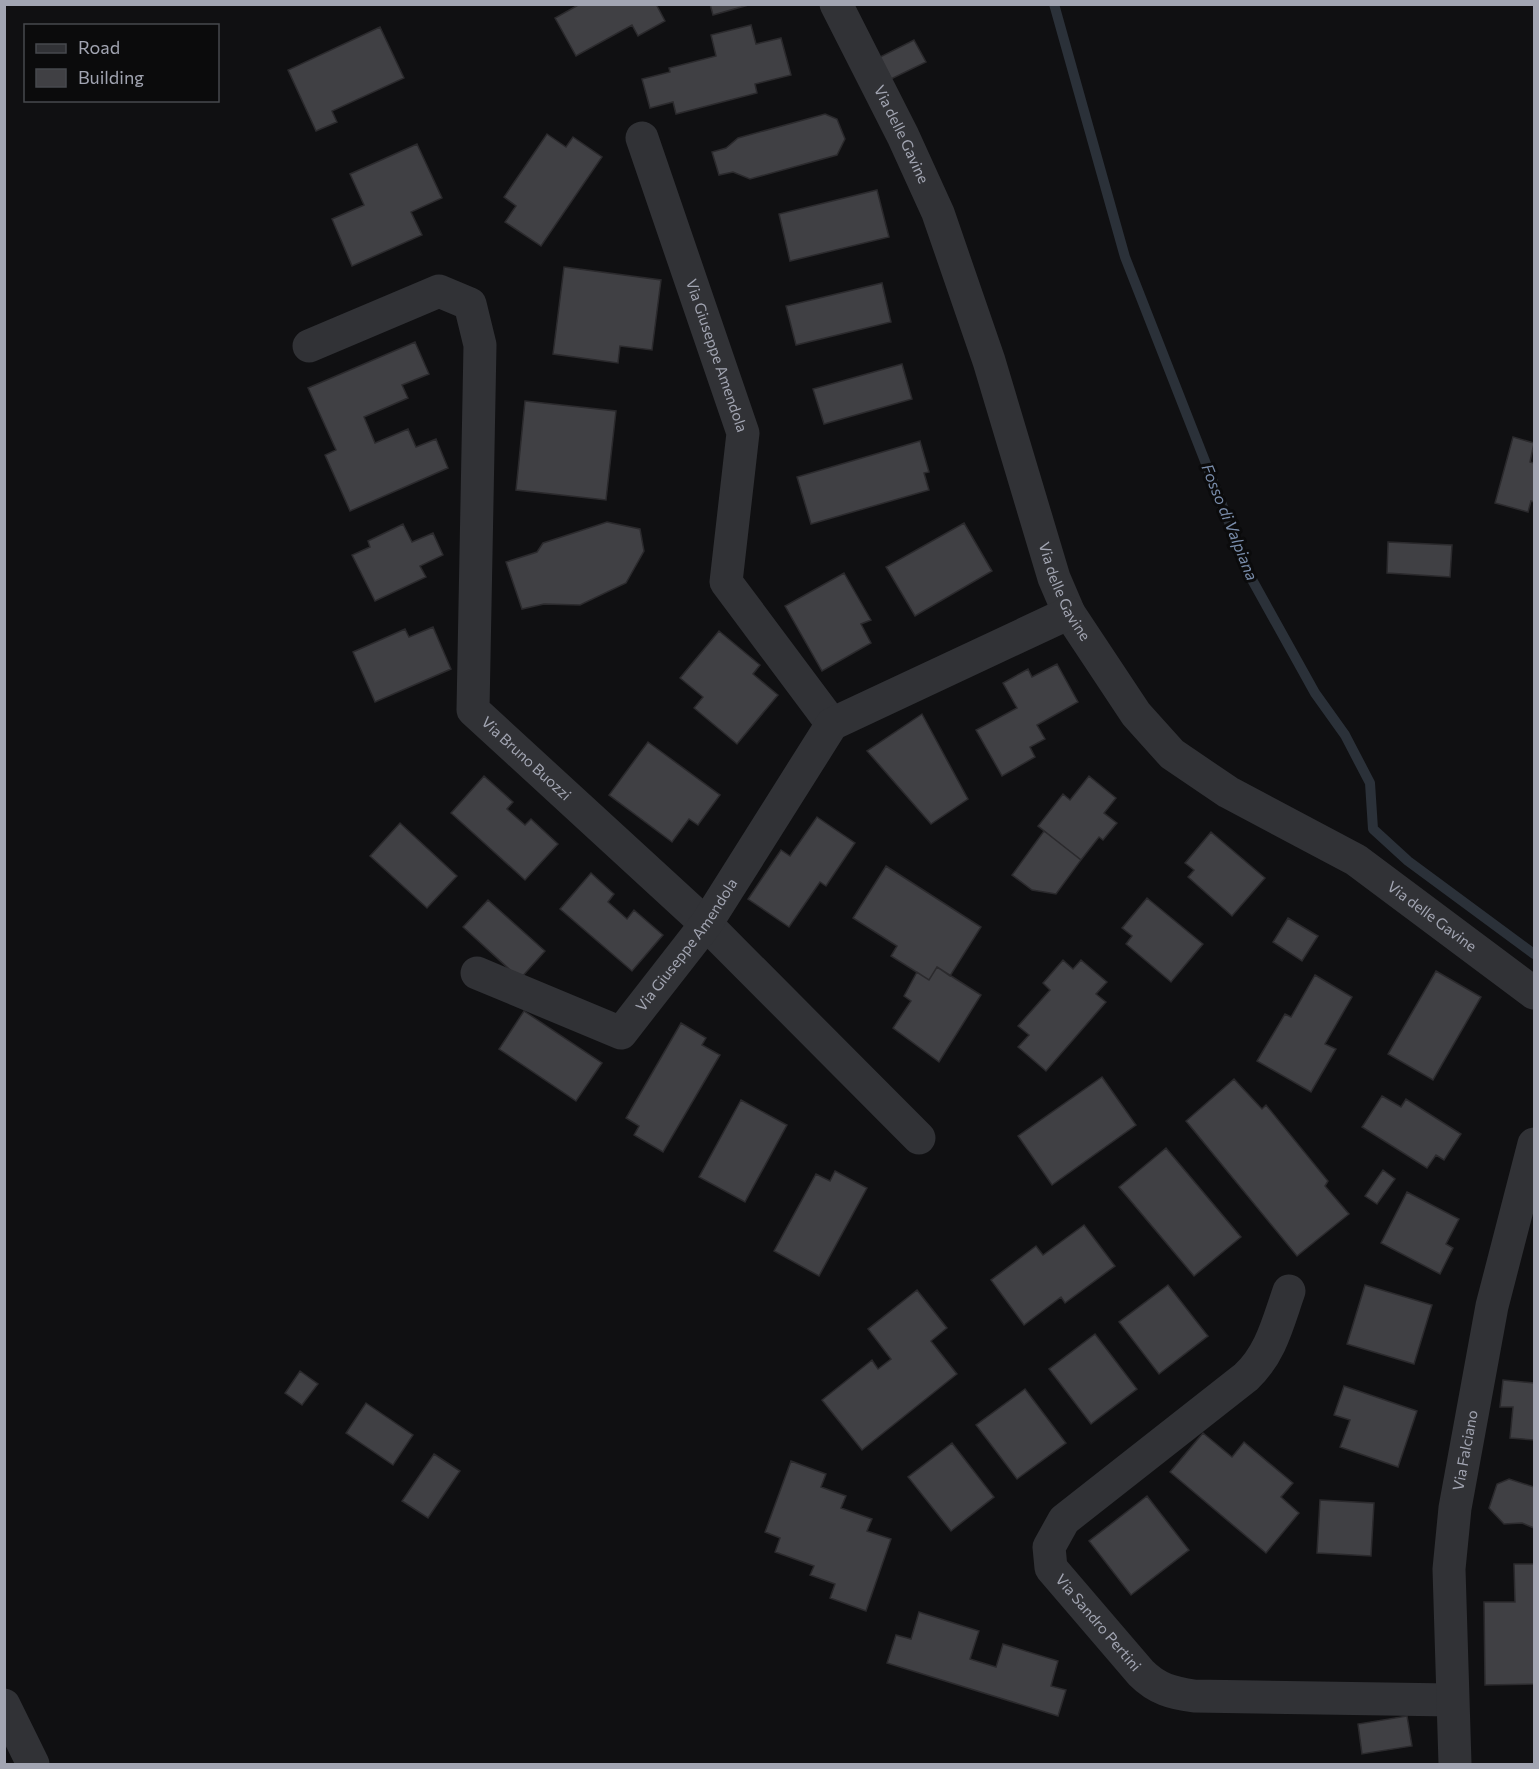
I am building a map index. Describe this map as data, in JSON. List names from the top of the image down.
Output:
{
  "streets": {
    "street": [
      "Via delle Gavine",
      "Via Giuseppe Amendola",
      "Via Bruno Buozzi",
      "Via Falciano",
      "Via Sandro Pertini"
    ]
  },
  "crossings": [
    ["Via Giuseppe Amendola", "Via Bruno Buozzi"],
    ["Via Falciano", "Via Sandro Pertini"]
  ],
  "water": ["Fosso di Valpiana"],
  "legend": ["Road", "Building"]
}
